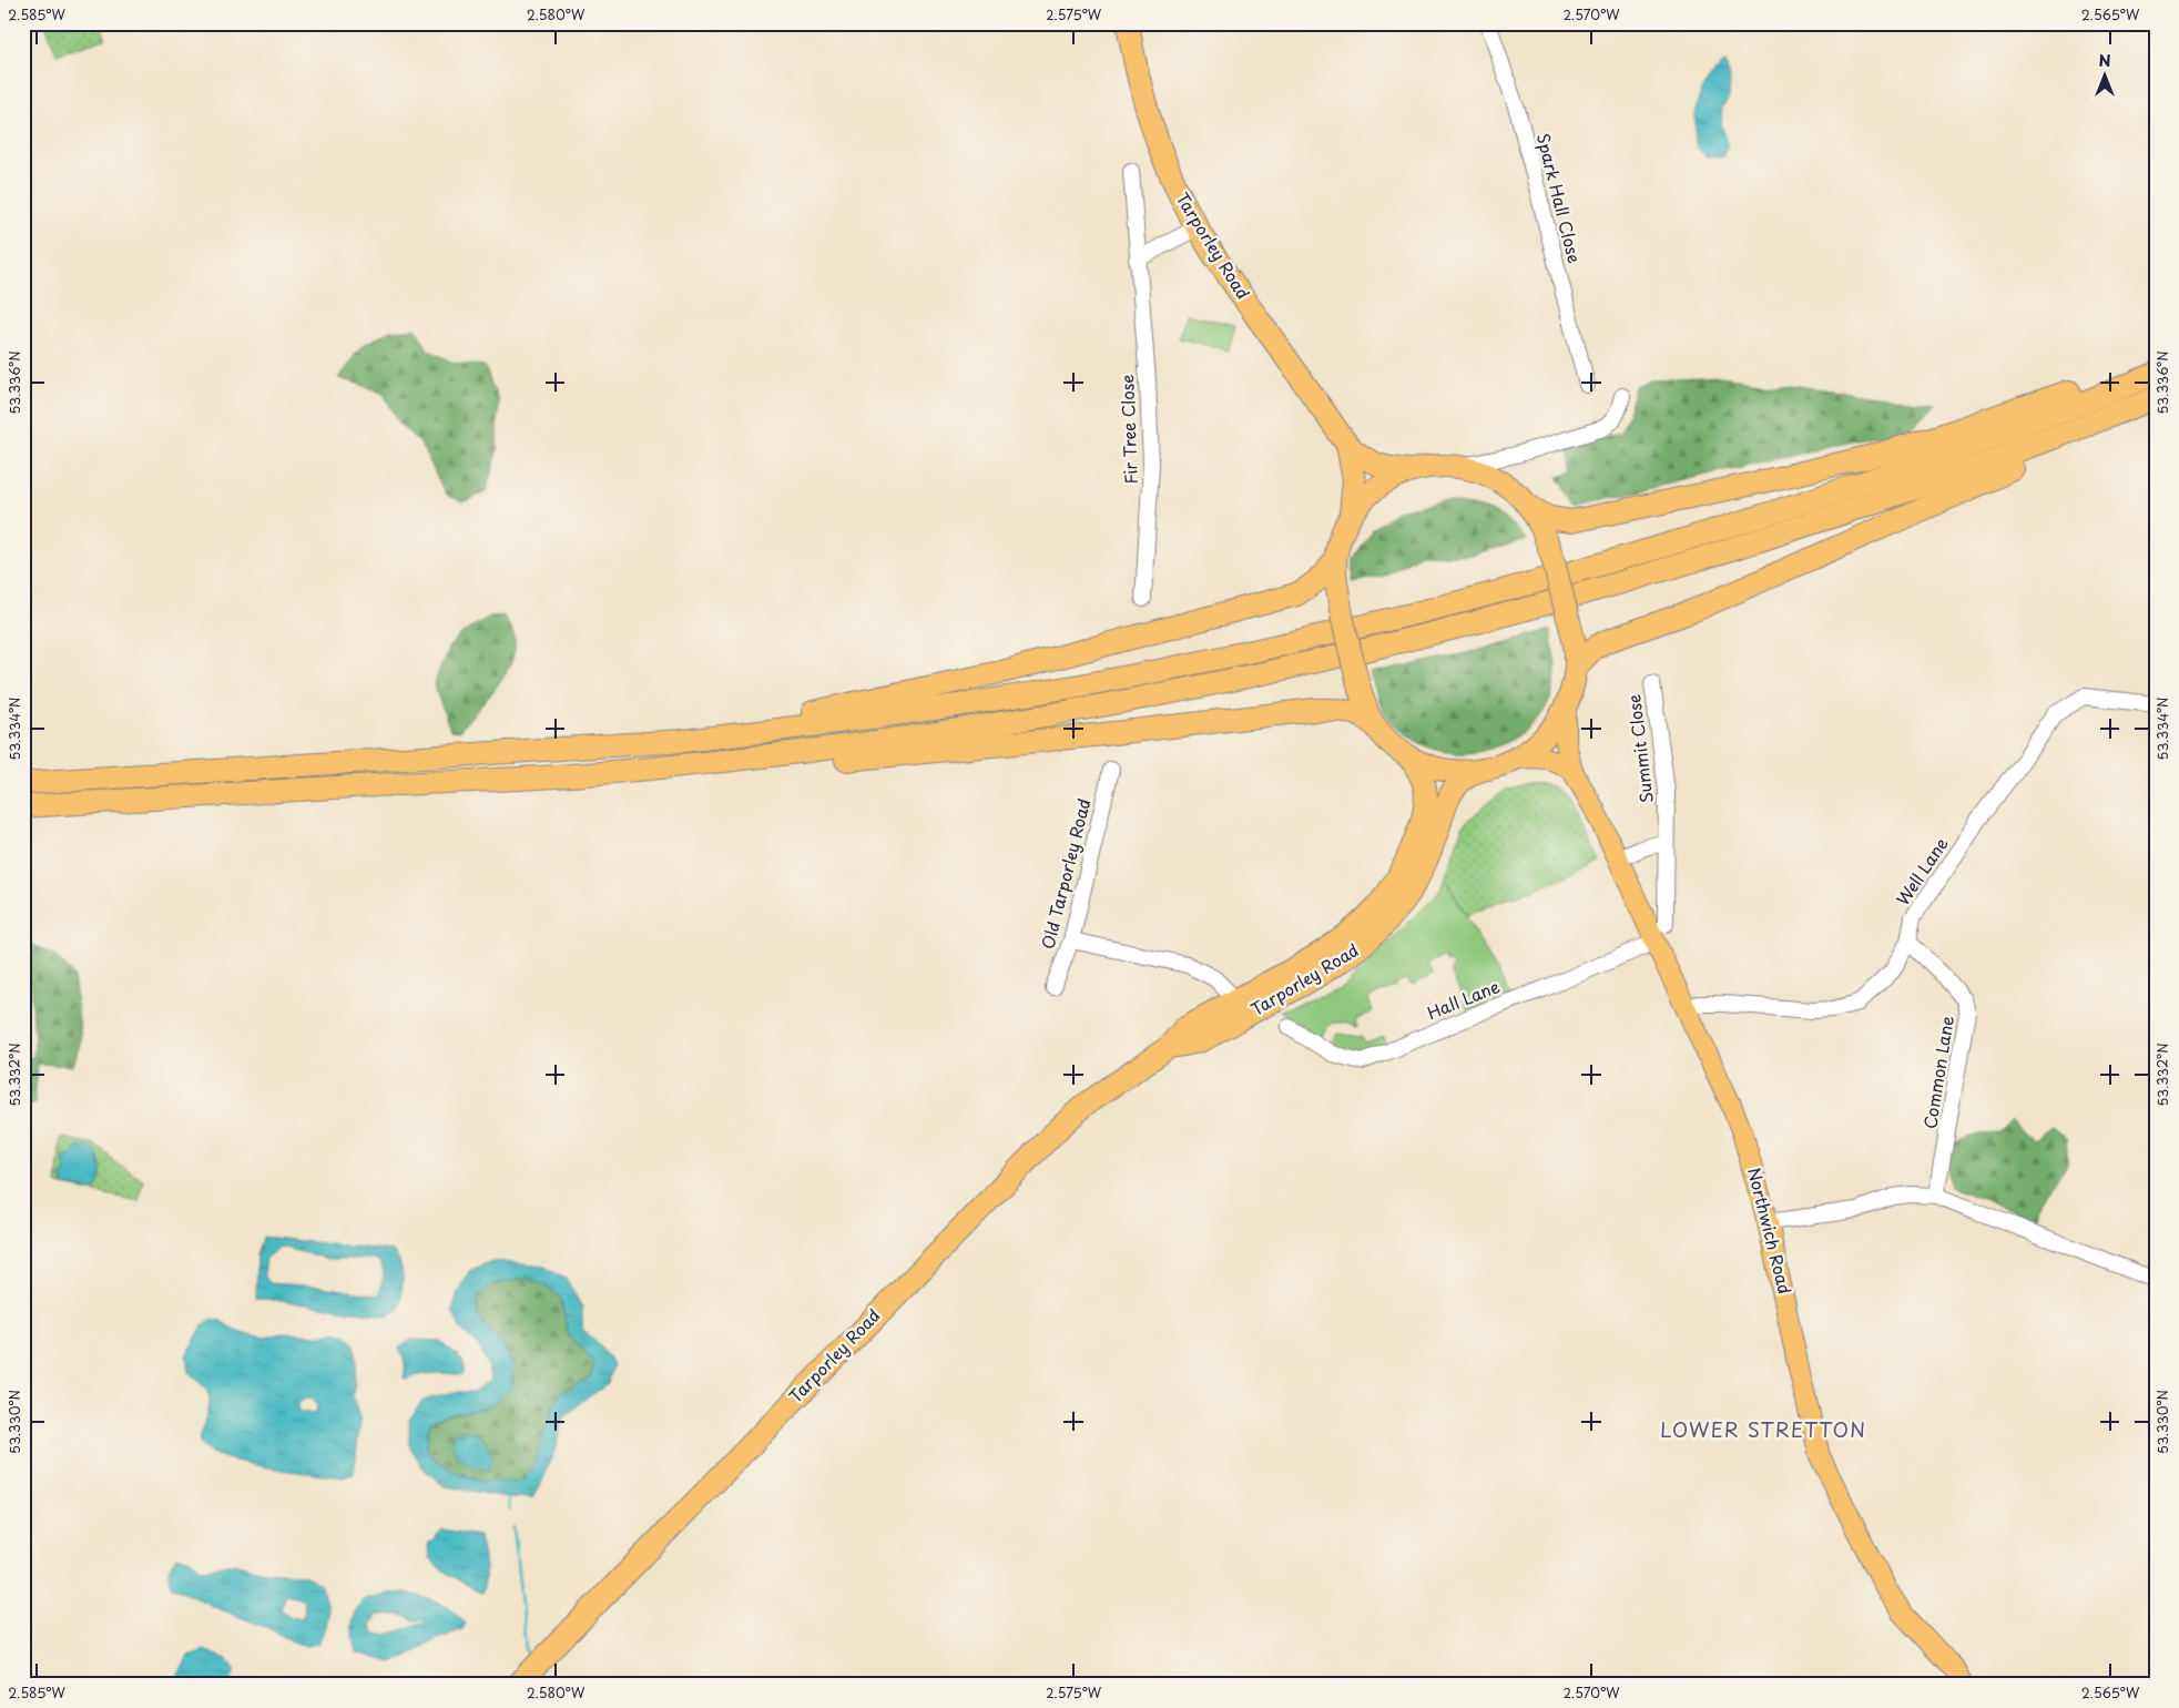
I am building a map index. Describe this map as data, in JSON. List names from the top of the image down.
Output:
{
  "streets": {
    "highway": ["Tarporley Road"],
    "main road": ["Northwich Road"],
    "street": [
      "Spark Hall Close",
      "Fir Tree Close",
      "Summit Close",
      "Well Lane",
      "Old Tarporley Road",
      "Hall Lane",
      "Common Lane"
    ]
  },
  "crossings": [
    ["Well Lane", "Common Lane"],
    ["Well Lane", "Northwich Road"],
    ["Hall Lane", "Northwich Road"]
  ],
  "districts": ["LOWER STRETTON"],
  "north": "top",
  "coordinates": [
    "2.585°W",
    "2.580°W",
    "2.575°W",
    "2.570°W",
    "2.565°W",
    "53.336°N",
    "53.334°N",
    "53.332°N",
    "53.330°N"
  ]
}
